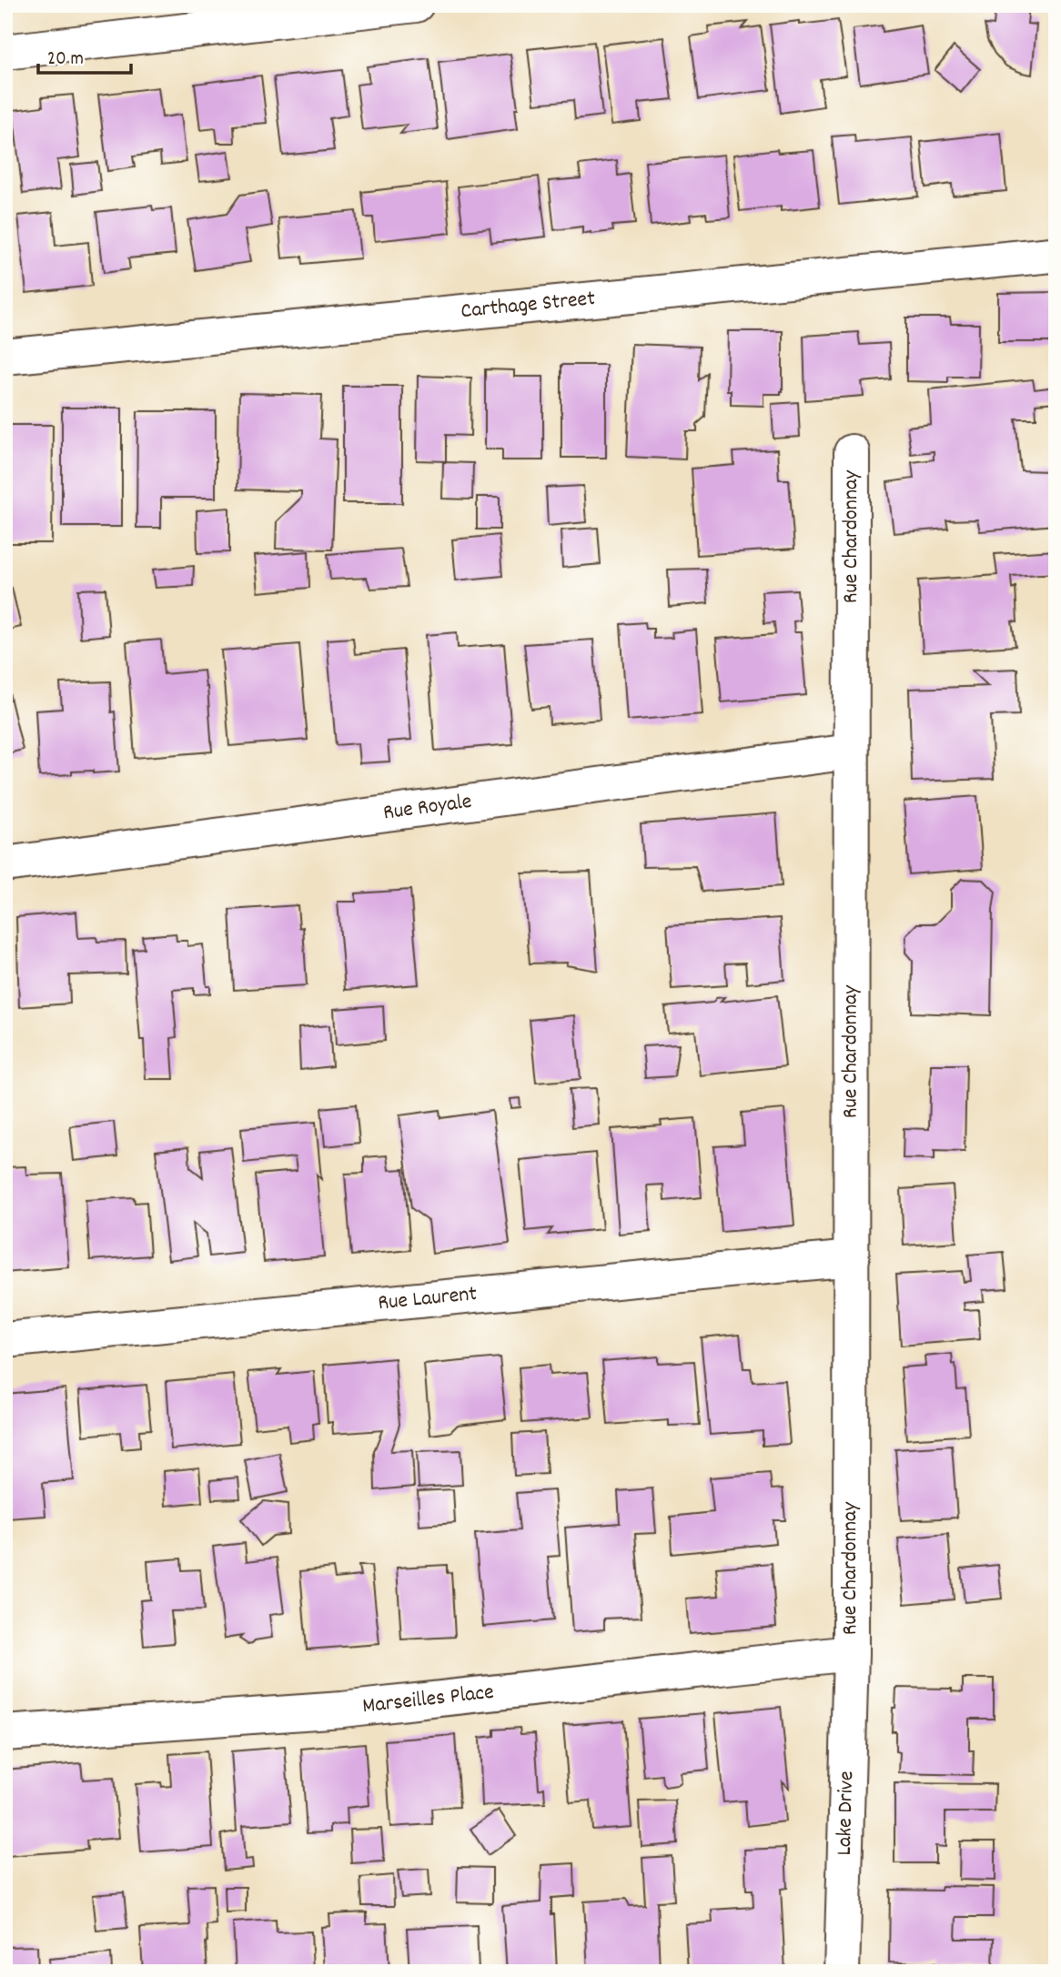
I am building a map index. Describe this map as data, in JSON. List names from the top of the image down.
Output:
{
  "streets": {
    "street": [
      "Carthage Street",
      "Rue Chardonnay",
      "Rue Royale",
      "Rue Laurent",
      "Marseilles Place",
      "Lake Drive"
    ]
  },
  "crossings": [
    ["Rue Chardonnay", "Rue Royale"],
    ["Rue Chardonnay", "Rue Laurent"],
    ["Rue Chardonnay", "Marseilles Place"],
    ["Rue Chardonnay", "Lake Drive"],
    ["Marseilles Place", "Lake Drive"]
  ],
  "scale_bar": "20 m"
}
